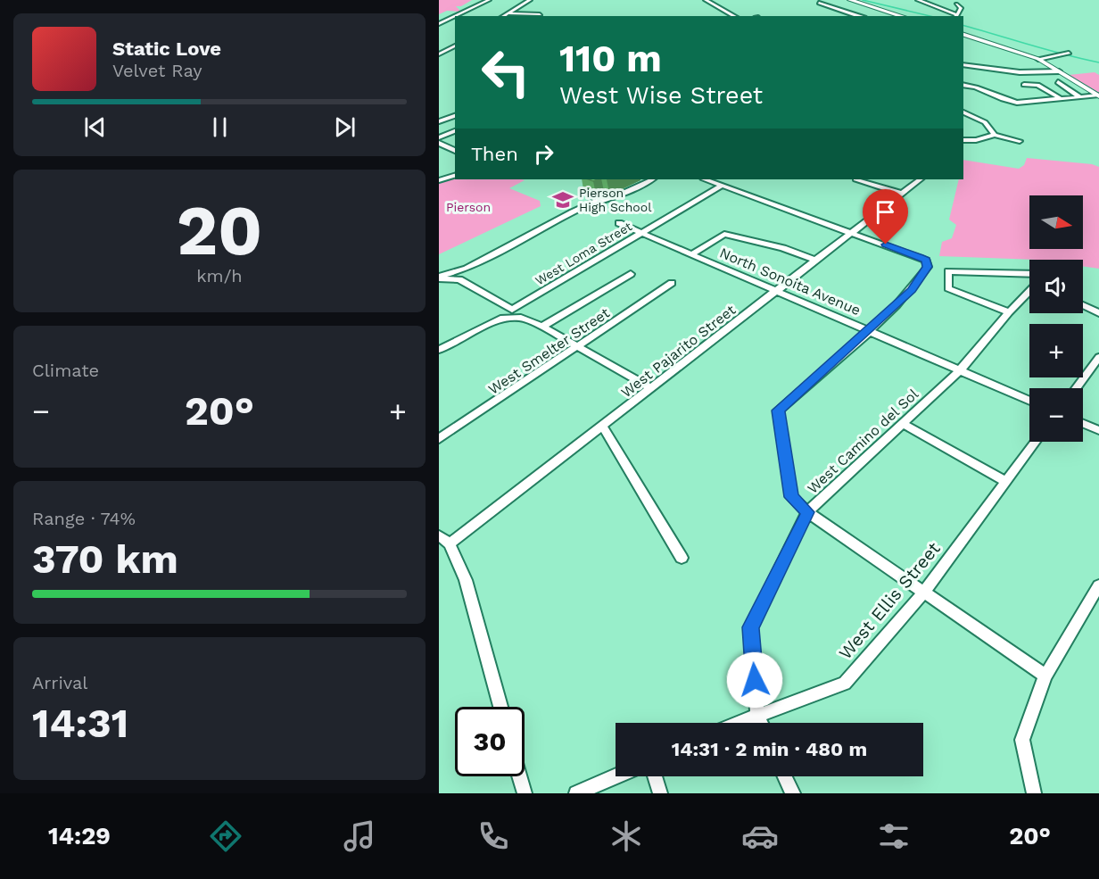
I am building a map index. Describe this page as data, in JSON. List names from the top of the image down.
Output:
{
  "streets": {
    "street": [
      "West Loma Street",
      "North Sonoita Avenue",
      "West Smelter Street",
      "West Pajarito Street",
      "West Camino del Sol",
      "West Ellis Street"
    ]
  },
  "crossings": [
    ["West Loma Street", "North Sonoita Avenue"],
    ["North Sonoita Avenue", "West Pajarito Street"],
    ["North Sonoita Avenue", "West Camino del Sol"],
    ["West Camino del Sol", "West Ellis Street"]
  ],
  "parks": ["Pierson"],
  "places": {
    "school or university": ["Pierson High School"]
  },
  "north": "right",
  "page": {
    "turn": ["110 m", "West Wise Street"],
    "song": ["Static Love", "Velvet Ray"],
    "then": "Then",
    "tile": [
      ["20", "km/h"],
      "Climate",
      ["Range · 74%", "370 km"],
      ["Arrival", "14:31"]
    ],
    "map_buttons": ["+", "−"],
    "heat": ["−", "20°", "+"],
    "limit": "30",
    "trip": "14:31 · 2 min · 480 m",
    "tabs": ["14:29", "20°"]
  }
}
